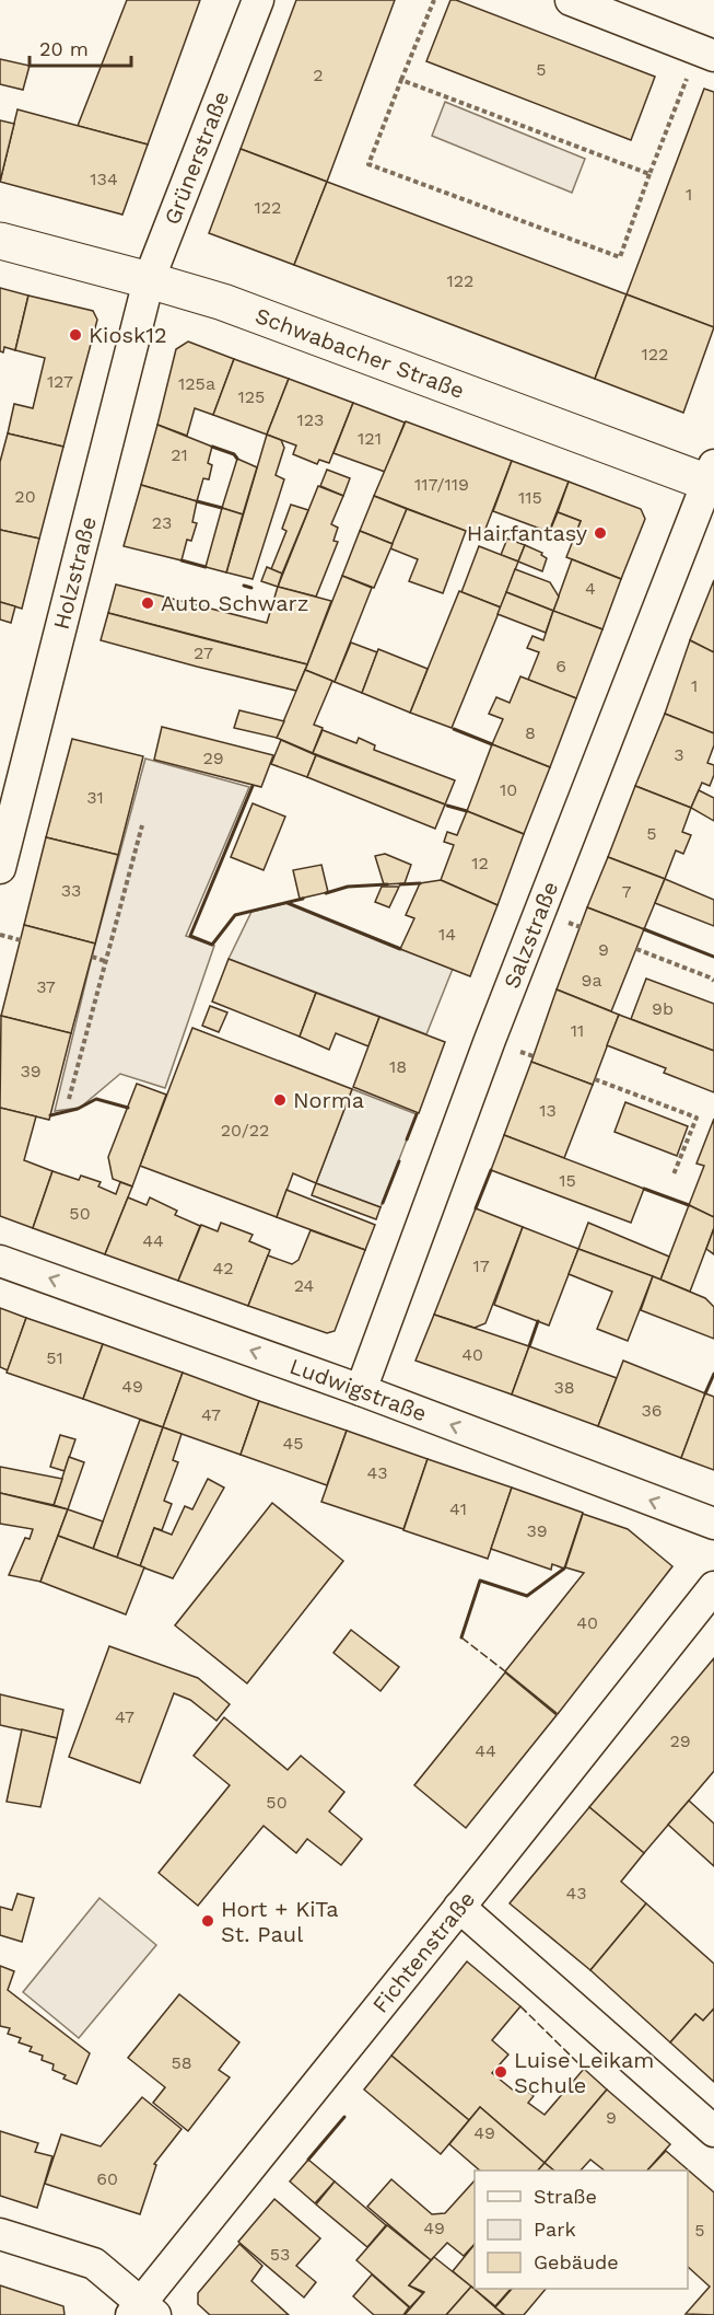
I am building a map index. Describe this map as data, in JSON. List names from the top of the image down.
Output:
{
  "streets": {
    "main road": ["Schwabacher Straße"],
    "street": [
      "Grünerstraße",
      "Holzstraße",
      "Salzstraße",
      "Ludwigstraße",
      "Fichtenstraße"
    ]
  },
  "crossings": [
    ["Grünerstraße", "Schwabacher Straße"],
    ["Grünerstraße", "Holzstraße"],
    ["Schwabacher Straße", "Holzstraße"],
    ["Schwabacher Straße", "Salzstraße"],
    ["Salzstraße", "Ludwigstraße"]
  ],
  "one_way": ["Ludwigstraße"],
  "places": [
    "Kiosk12",
    "Hairfantasy",
    "Auto Schwarz",
    "Norma",
    "Hort + KiTa St. Paul",
    "Luise Leikam Schule"
  ],
  "house_numbers": [
    "5",
    "2",
    "134",
    "1",
    "122",
    "122",
    "122",
    "127",
    "125a",
    "125",
    "123",
    "121",
    "21",
    "117/119",
    "20",
    "115",
    "23",
    "4",
    "27",
    "6",
    "1",
    "8",
    "3",
    "29",
    "10",
    "31",
    "5",
    "12",
    "33",
    "7",
    "14",
    "9",
    "9a",
    "37",
    "9b",
    "11",
    "18",
    "39",
    "13",
    "20/22",
    "15",
    "50",
    "44",
    "17",
    "42",
    "24",
    "40",
    "51",
    "49",
    "38",
    "36",
    "47",
    "45",
    "43",
    "41",
    "39",
    "40",
    "47",
    "29",
    "44",
    "50",
    "43",
    "58",
    "9",
    "49",
    "60",
    "49",
    "5",
    "53"
  ],
  "legend": ["Straße", "Park", "Gebäude"],
  "scale_bar": "20 m"
}
